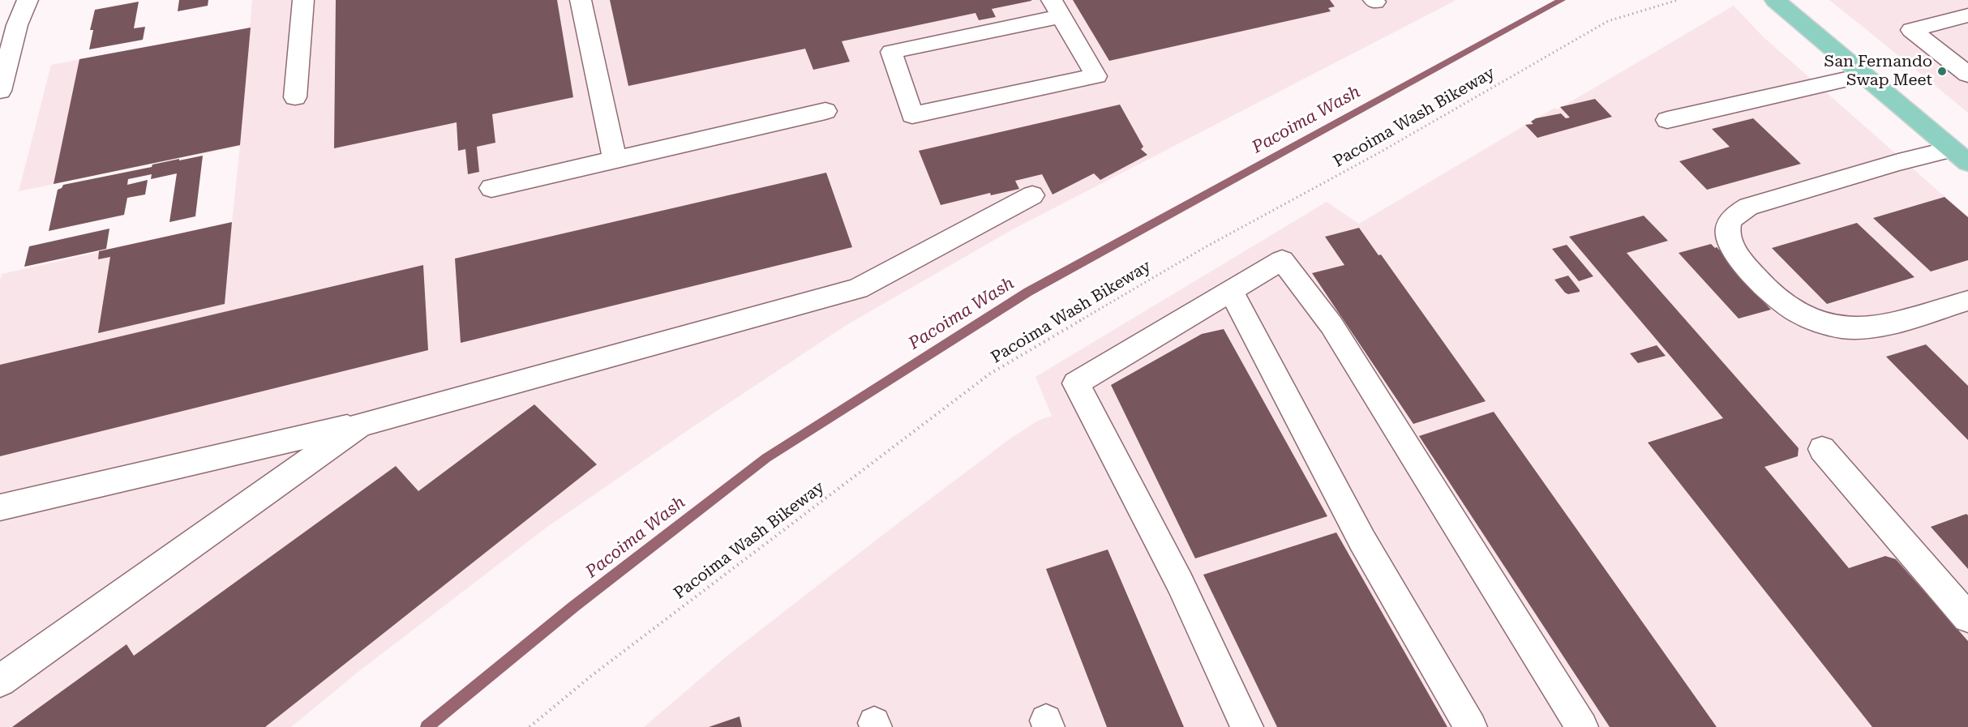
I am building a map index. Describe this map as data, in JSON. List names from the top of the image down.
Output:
{
  "streets": {
    "path": ["Pacoima Wash Bikeway"]
  },
  "water": ["Pacoima Wash"],
  "places": ["San Fernando Swap Meet"]
}
